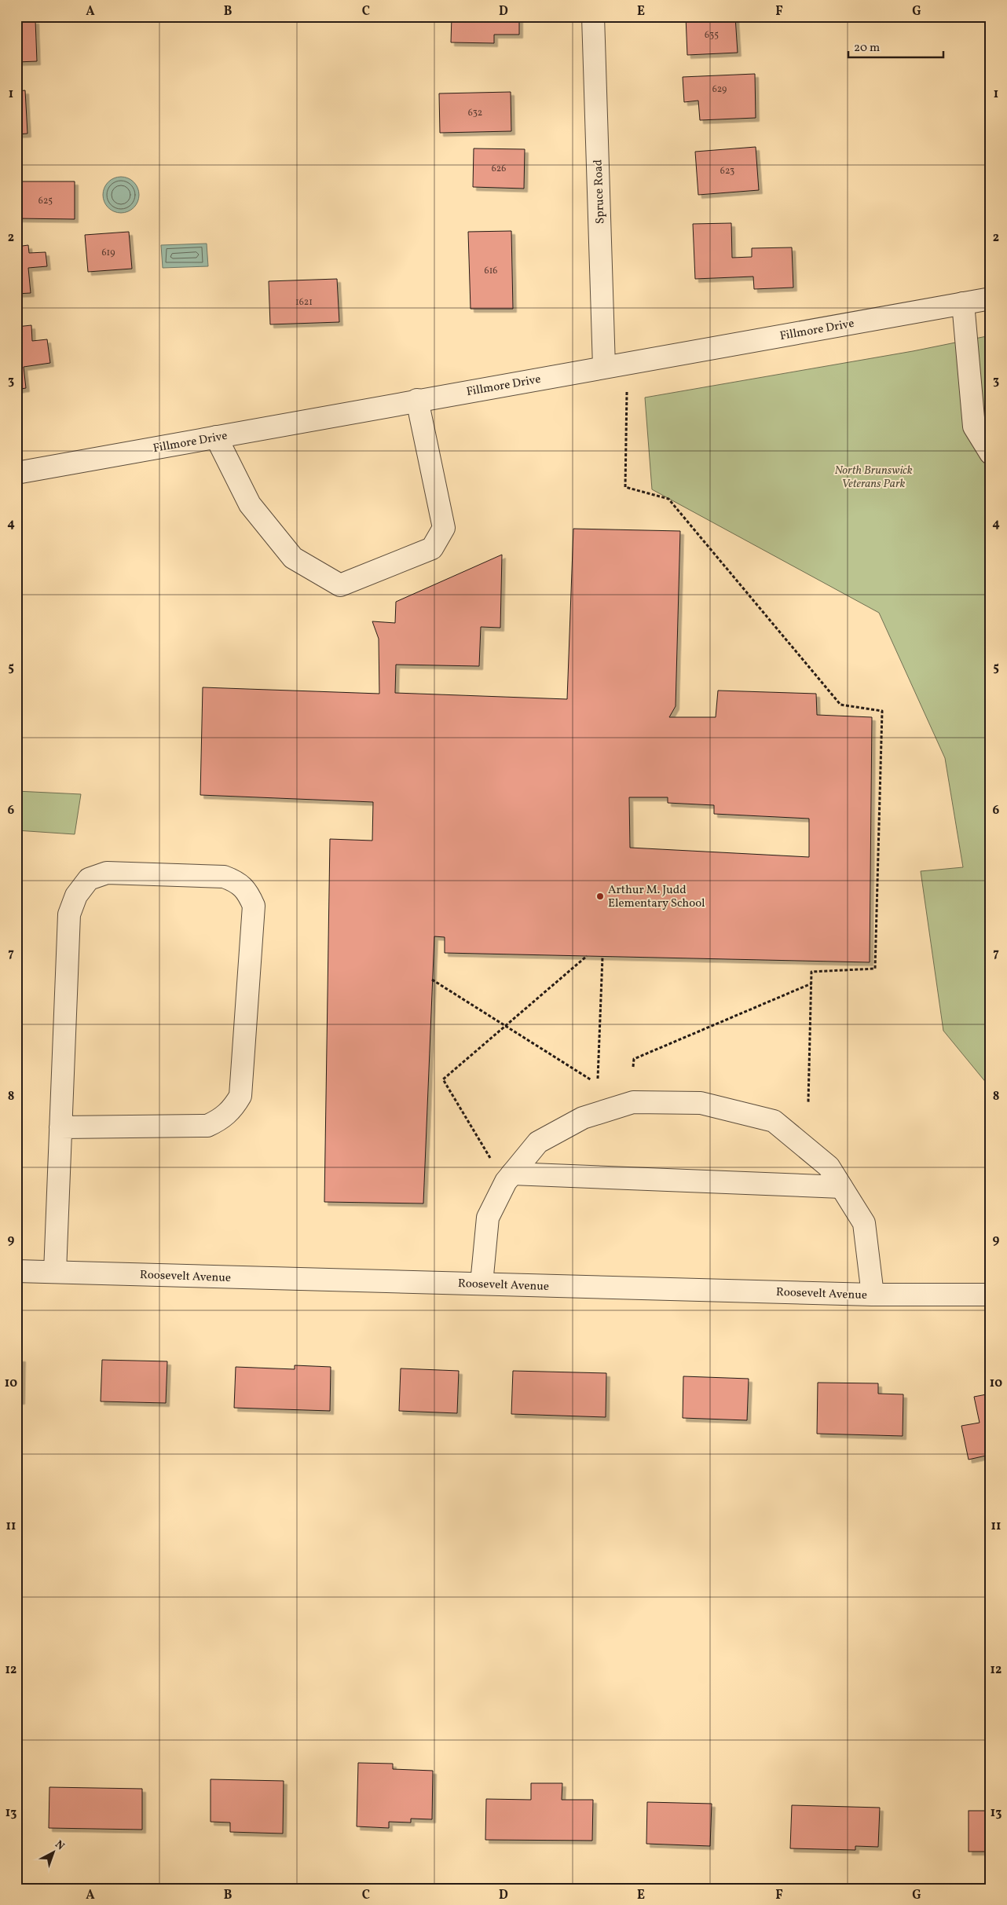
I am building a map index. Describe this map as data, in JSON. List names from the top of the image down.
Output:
{
  "streets": {
    "street": ["Spruce Road", "Fillmore Drive", "Roosevelt Avenue"]
  },
  "crossings": [
    ["Spruce Road", "Fillmore Drive"]
  ],
  "parks": ["North Brunswick Veterans Park"],
  "places": ["Arthur M. Judd Elementary School"],
  "house_numbers": [
    "635",
    "629",
    "632",
    "626",
    "623",
    "625",
    "619",
    "616",
    "1621"
  ],
  "scale_bar": "20 m",
  "north": "top right",
  "grid": {
    "columns": [
      "A",
      "B",
      "C",
      "D",
      "E",
      "F",
      "G"
    ],
    "rows": [
      "1",
      "2",
      "3",
      "4",
      "5",
      "6",
      "7",
      "8",
      "9",
      "10",
      "11",
      "12",
      "13"
    ]
  }
}
